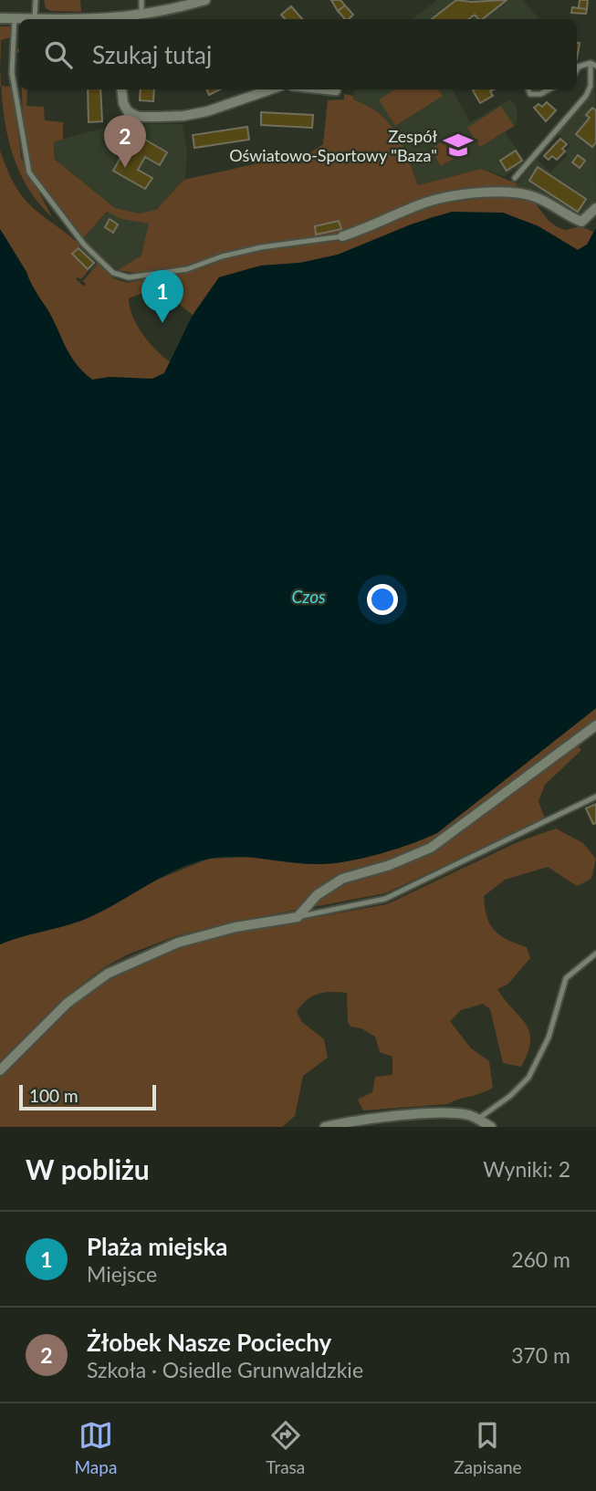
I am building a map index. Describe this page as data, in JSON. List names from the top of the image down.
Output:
{
  "water": ["Czos"],
  "places": {
    "school or university": ["Zespół Oświatowo-Sportowy \"Baza\""]
  },
  "scale_bar": "100 m",
  "page": {
    "search": "Szukaj tutaj",
    "pins": ["2", "1"],
    "scale": "100 m",
    "heading": ["W pobliżu", "Wyniki: 2"],
    "list": [
      {
        "mark": "1",
        "name": "Plaża miejska",
        "note": "Miejsce",
        "value": "260 m"
      },
      {
        "mark": "2",
        "name": "Żłobek Nasze Pociechy",
        "note": "Szkoła · Osiedle Grunwaldzkie",
        "value": "370 m"
      }
    ],
    "nav": ["Mapa", "Trasa", "Zapisane"]
  }
}
